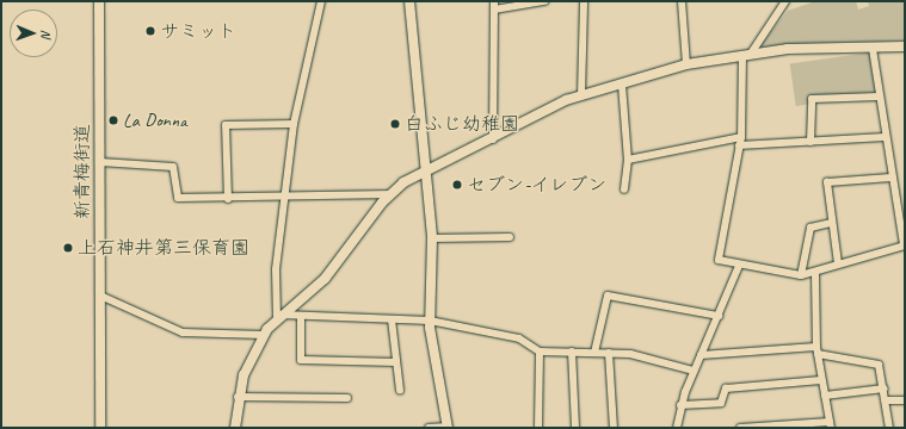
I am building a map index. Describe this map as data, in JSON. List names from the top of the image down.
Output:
{
  "streets": {
    "street": ["新青梅街道"]
  },
  "places": [
    "サミット",
    "La Donna",
    "白ふじ幼稚園",
    "セブン-イレブン",
    "上石神井第三保育園"
  ],
  "north": "right"
}
